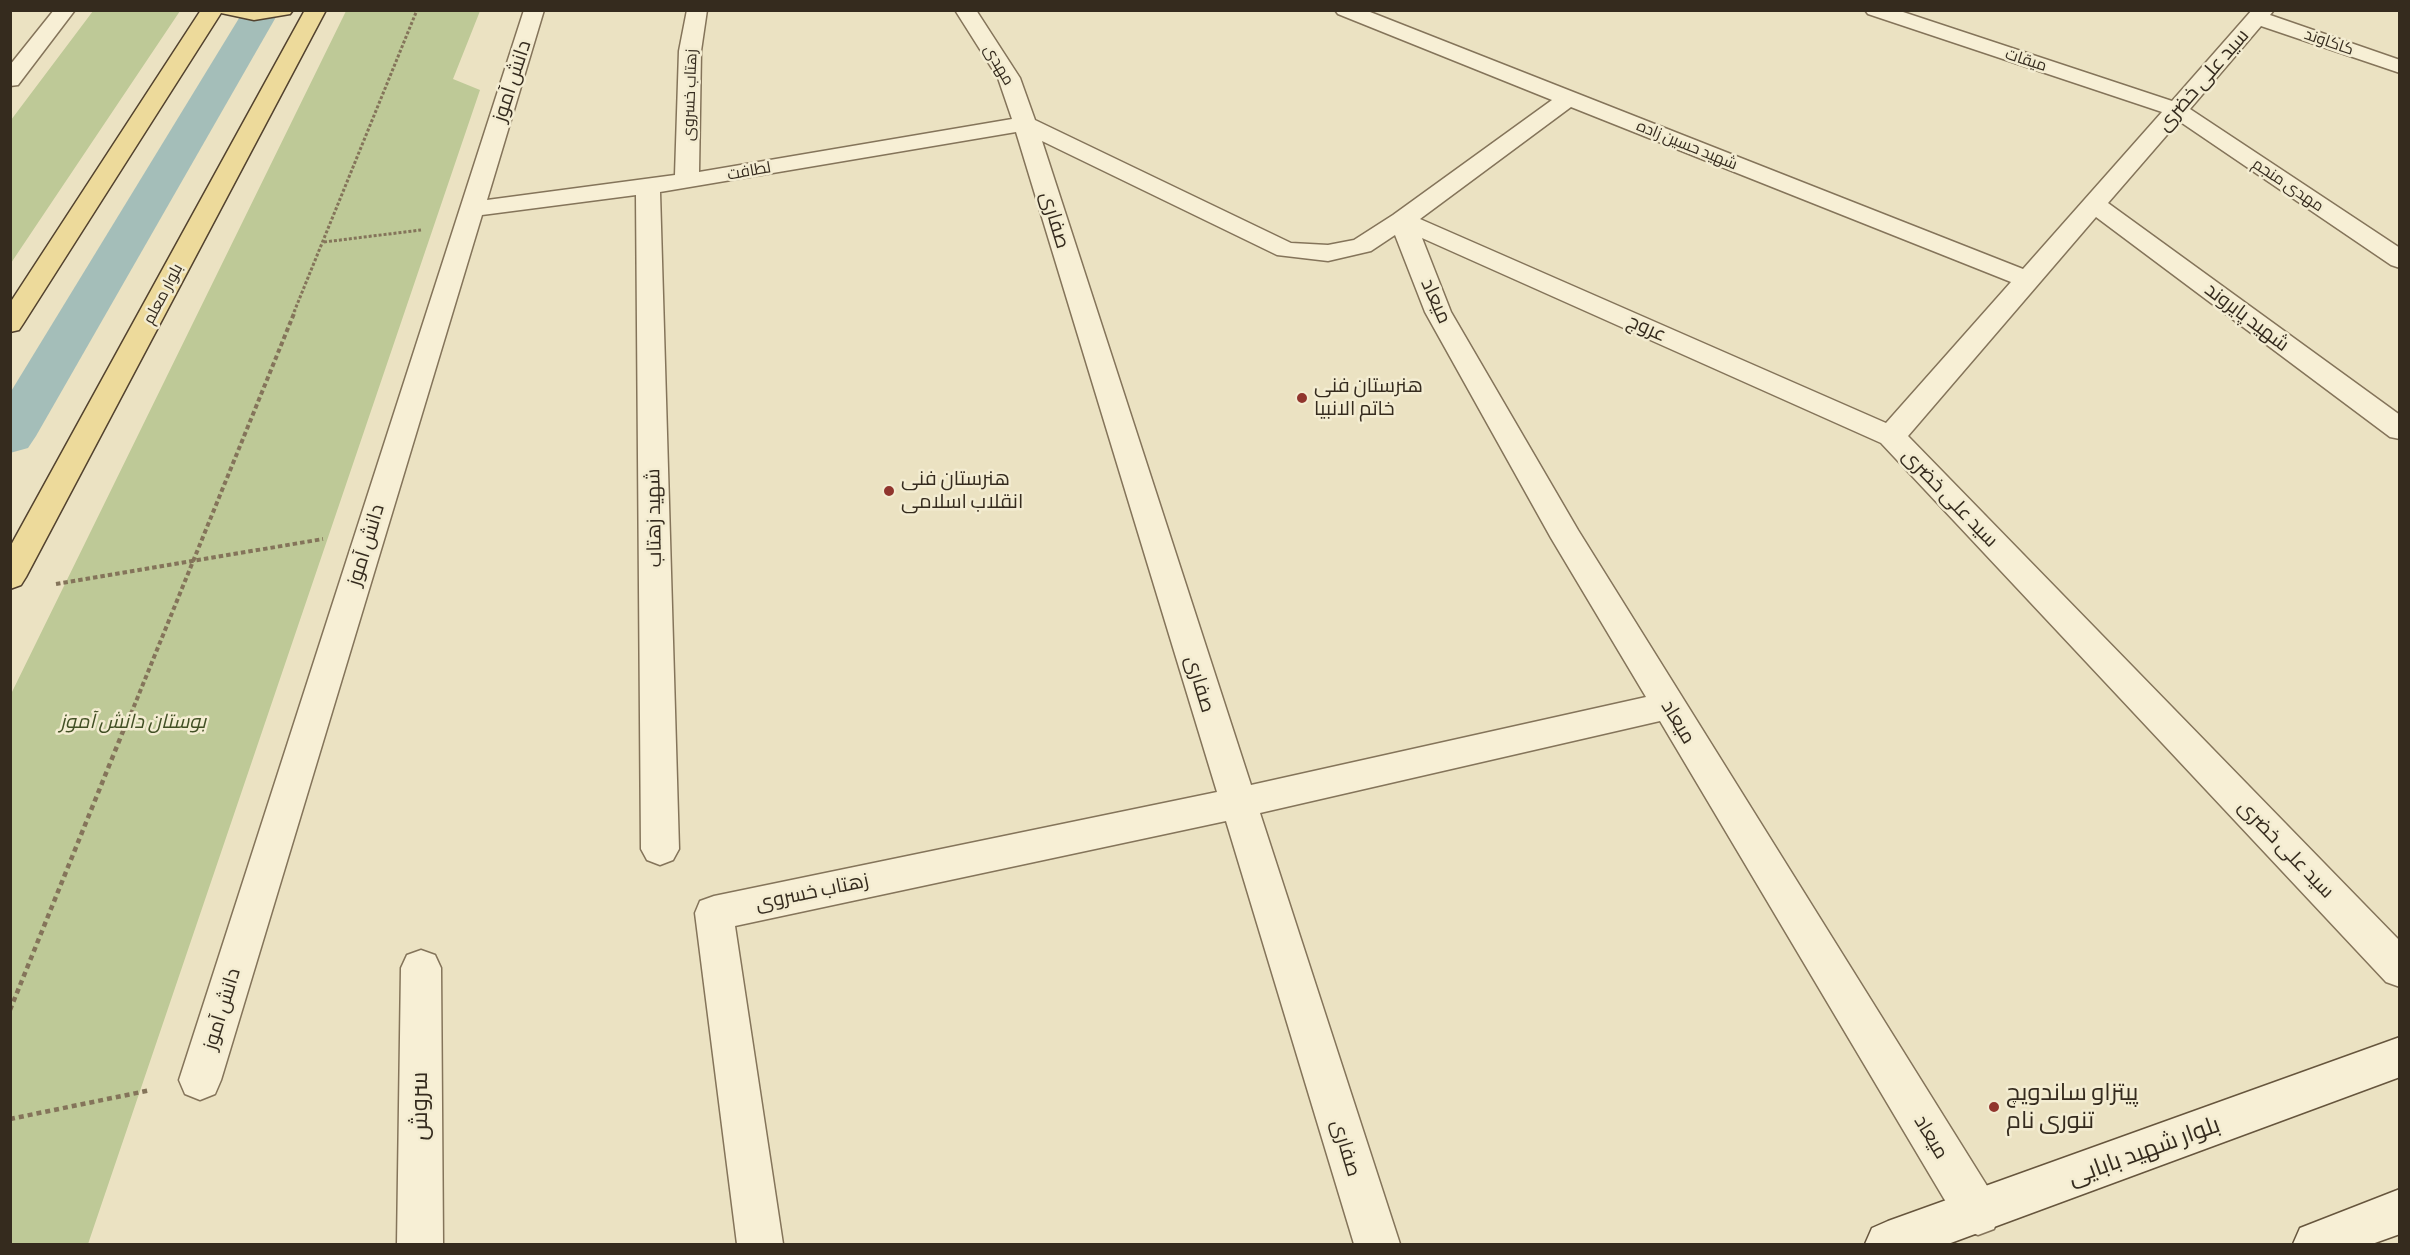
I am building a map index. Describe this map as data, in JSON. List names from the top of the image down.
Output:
{
  "streets": {
    "main road": ["بلوار معلم"],
    "street": [
      "کاکاوند",
      "میقات",
      "مهدی",
      "سید علی خضری",
      "دانش آموز",
      "زهتاب خسروی",
      "شهید حسین زاده",
      "لطافت",
      "مهدی منجم",
      "صفاری",
      "میعاد",
      "شهید پایروند",
      "عروج",
      "شهید زهتاب",
      "سروش",
      "بلوار شهید بابایی"
    ]
  },
  "crossings": [
    ["کاکاوند", "سید علی خضری"],
    ["میقات", "سید علی خضری"],
    ["میقات", "مهدی منجم"],
    ["مهدی", "لطافت"],
    ["مهدی", "صفاری"],
    ["سید علی خضری", "شهید حسین زاده"],
    ["سید علی خضری", "مهدی منجم"],
    ["سید علی خضری", "شهید پایروند"],
    ["سید علی خضری", "عروج"],
    ["دانش آموز", "لطافت"],
    ["زهتاب خسروی", "لطافت"],
    ["زهتاب خسروی", "صفاری"],
    ["لطافت", "صفاری"],
    ["لطافت", "شهید زهتاب"],
    ["میعاد", "عروج"],
    ["میعاد", "بلوار شهید بابایی"]
  ],
  "parks": ["بوستان دانش آموز"],
  "places": ["هنرستان فنی خاتم الانبیا", "هنرستان فنی انقلاب اسلامی", "پیتزاو ساندویچ تنوری نام"]
}
